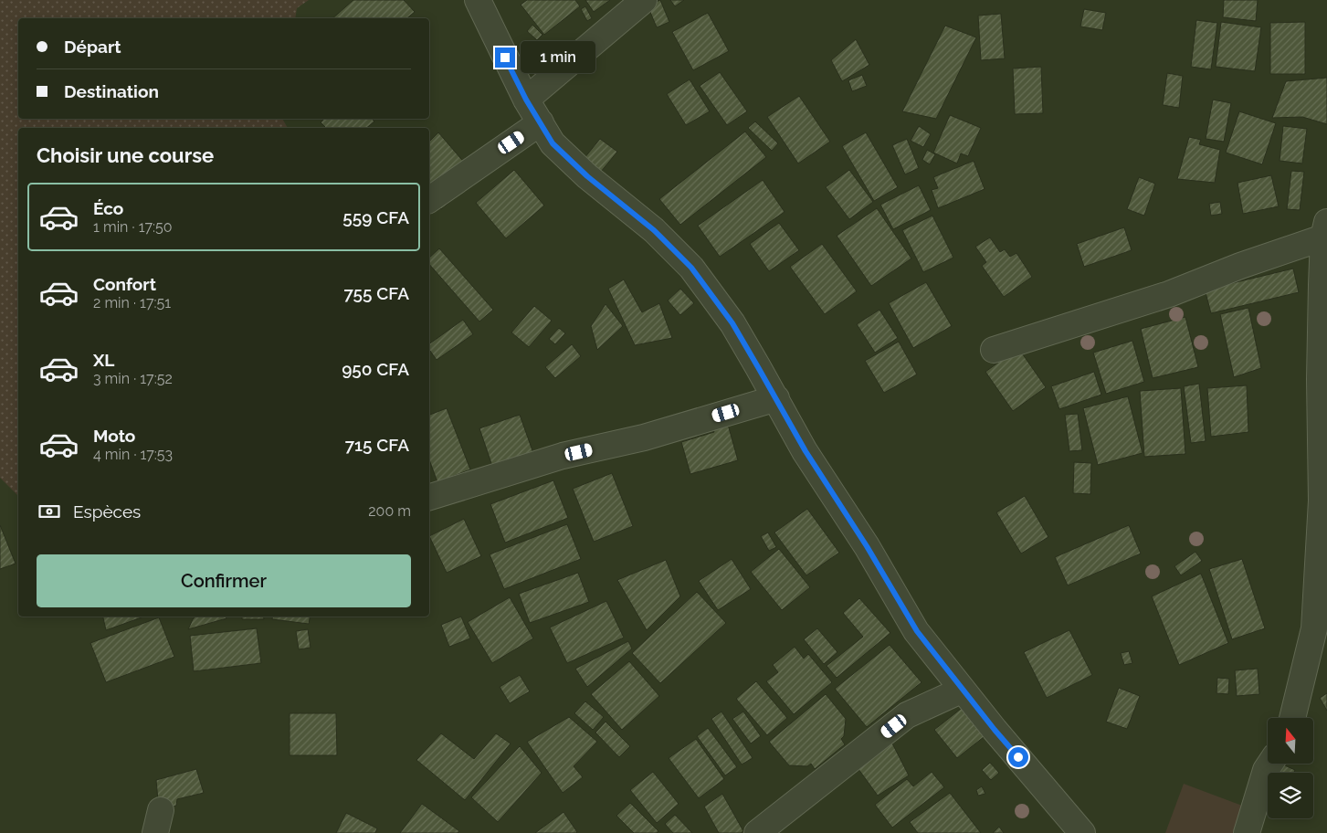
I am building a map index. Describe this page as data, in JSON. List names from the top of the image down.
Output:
{
  "north": "top",
  "page": {
    "banner": ["Départ", "Destination"],
    "bubble": "1 min",
    "heading": "Choisir une course",
    "list": [
      {
        "name": "Éco",
        "note": "1 min · 17:50",
        "value": "559 CFA"
      },
      {
        "name": "Confort",
        "note": "2 min · 17:51",
        "value": "755 CFA"
      },
      {
        "name": "XL",
        "note": "3 min · 17:52",
        "value": "950 CFA"
      },
      {
        "name": "Moto",
        "note": "4 min · 17:53",
        "value": "715 CFA"
      }
    ],
    "pay": ["Espèces", "200 m"],
    "buttons": "Confirmer"
  }
}
